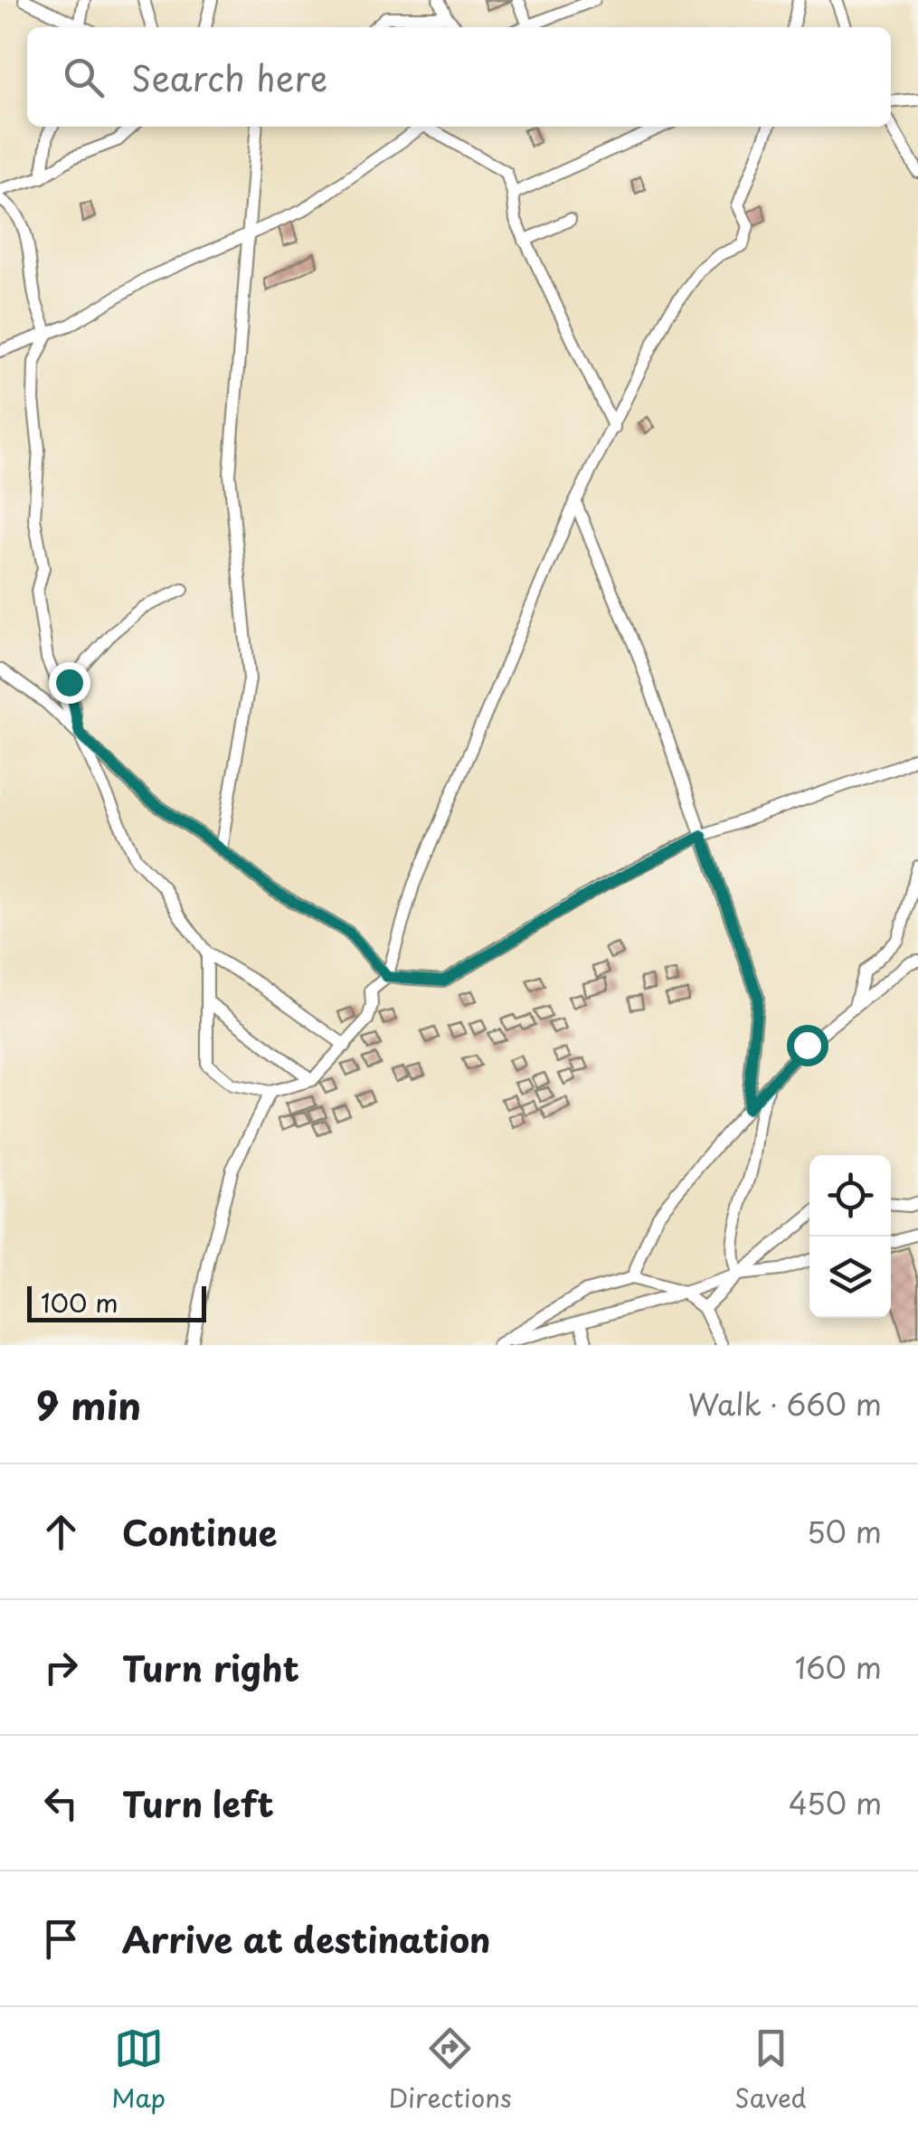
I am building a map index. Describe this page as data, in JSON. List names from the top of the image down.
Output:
{
  "scale_bar": "100 m",
  "page": {
    "search": "Search here",
    "scale": "100 m",
    "heading": ["9 min", "Walk · 660 m"],
    "list": [
      ["Continue", "50 m"],
      ["Turn right", "160 m"],
      ["Turn left", "450 m"],
      "Arrive at destination"
    ],
    "nav": ["Map", "Directions", "Saved"]
  }
}
